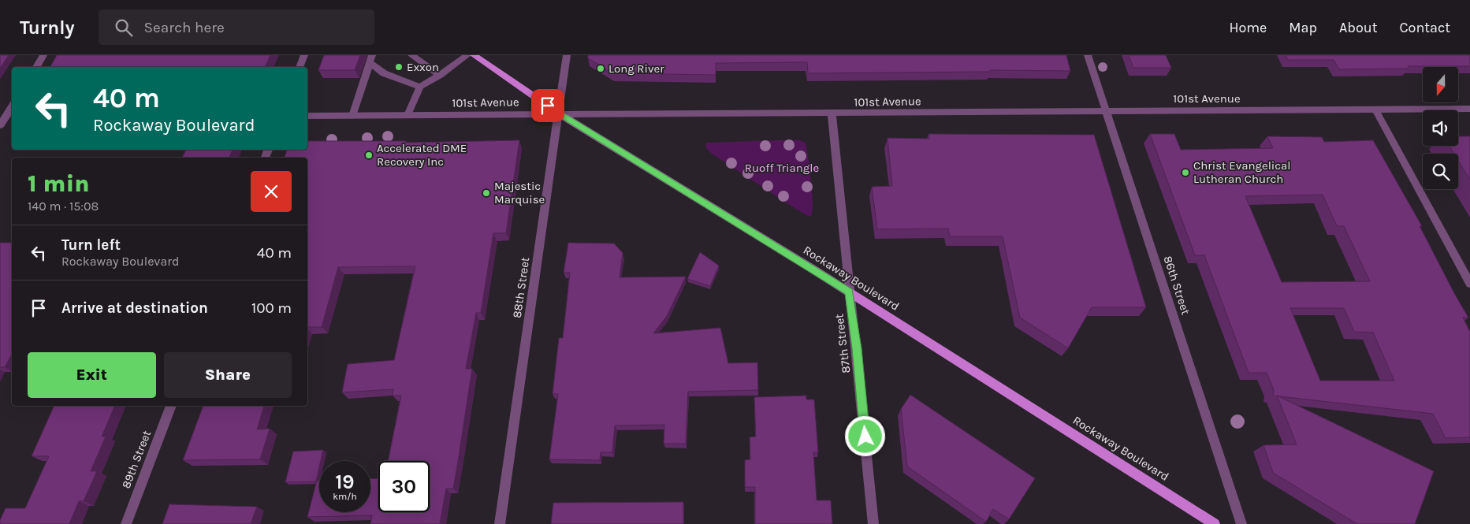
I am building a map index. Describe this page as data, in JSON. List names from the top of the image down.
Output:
{
  "streets": {
    "main road": ["Rockaway Boulevard"],
    "street": [
      "101st Avenue",
      "86th Street",
      "88th Street",
      "87th Street",
      "89th Street"
    ]
  },
  "crossings": [
    ["101st Avenue", "Rockaway Boulevard"],
    ["101st Avenue", "86th Street"],
    ["101st Avenue", "88th Street"],
    ["101st Avenue", "87th Street"],
    ["Rockaway Boulevard", "88th Street"],
    ["Rockaway Boulevard", "87th Street"]
  ],
  "parks": ["Ruoff Triangle"],
  "places": [
    "Exxon",
    "Long River",
    "Accelerated DME Recovery Inc",
    "Christ Evangelical Lutheran Church",
    "Majestic Marquise"
  ],
  "north": "bottom",
  "page": {
    "header": "Turnly",
    "search": "Search here",
    "nav": [
      "Home",
      "Map",
      "About",
      "Contact"
    ],
    "turn": ["40 m", "Rockaway Boulevard"],
    "heading": ["1 min", "140 m · 15:08"],
    "list": [
      {
        "name": "Turn left",
        "note": "Rockaway Boulevard",
        "value": "40 m"
      },
      {
        "name": "Arrive at destination",
        "value": "100 m"
      }
    ],
    "buttons": ["Exit", "Share"],
    "speed": "19 km/h",
    "limit": "30"
  }
}
